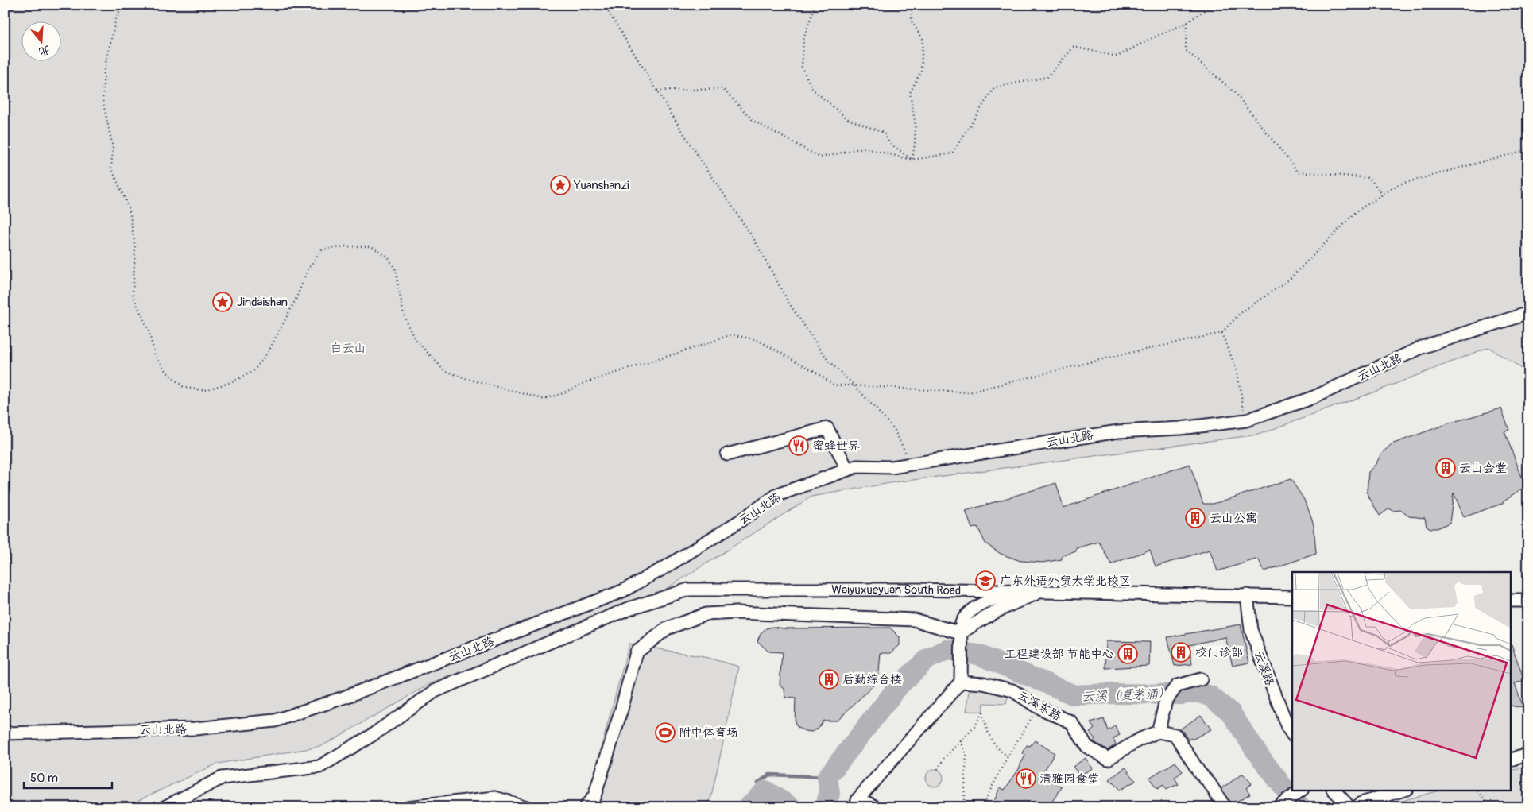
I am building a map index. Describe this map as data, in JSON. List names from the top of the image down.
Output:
{
  "streets": {
    "street": [
      "云山北路",
      "Waiyuxueyuan South Road",
      "云溪路",
      "云溪东路"
    ]
  },
  "crossings": [
    ["Waiyuxueyuan South Road", "云溪路"]
  ],
  "water": ["云溪（夏茅涌）"],
  "parks": ["白云山"],
  "places": {
    "place": ["Yuanshanzi", "Jindaishan"],
    "restaurant": ["蜜蜂世界", "清雅园食堂"],
    "building": [
      "云山会堂",
      "云山公寓",
      "校门诊部",
      "工程建设部 节能中心",
      "后勤综合楼"
    ],
    "school or university": ["广东外语外贸大学北校区"],
    "sports": ["附中体育场"]
  },
  "scale_bar": "50 m",
  "north": "bottom"
}
